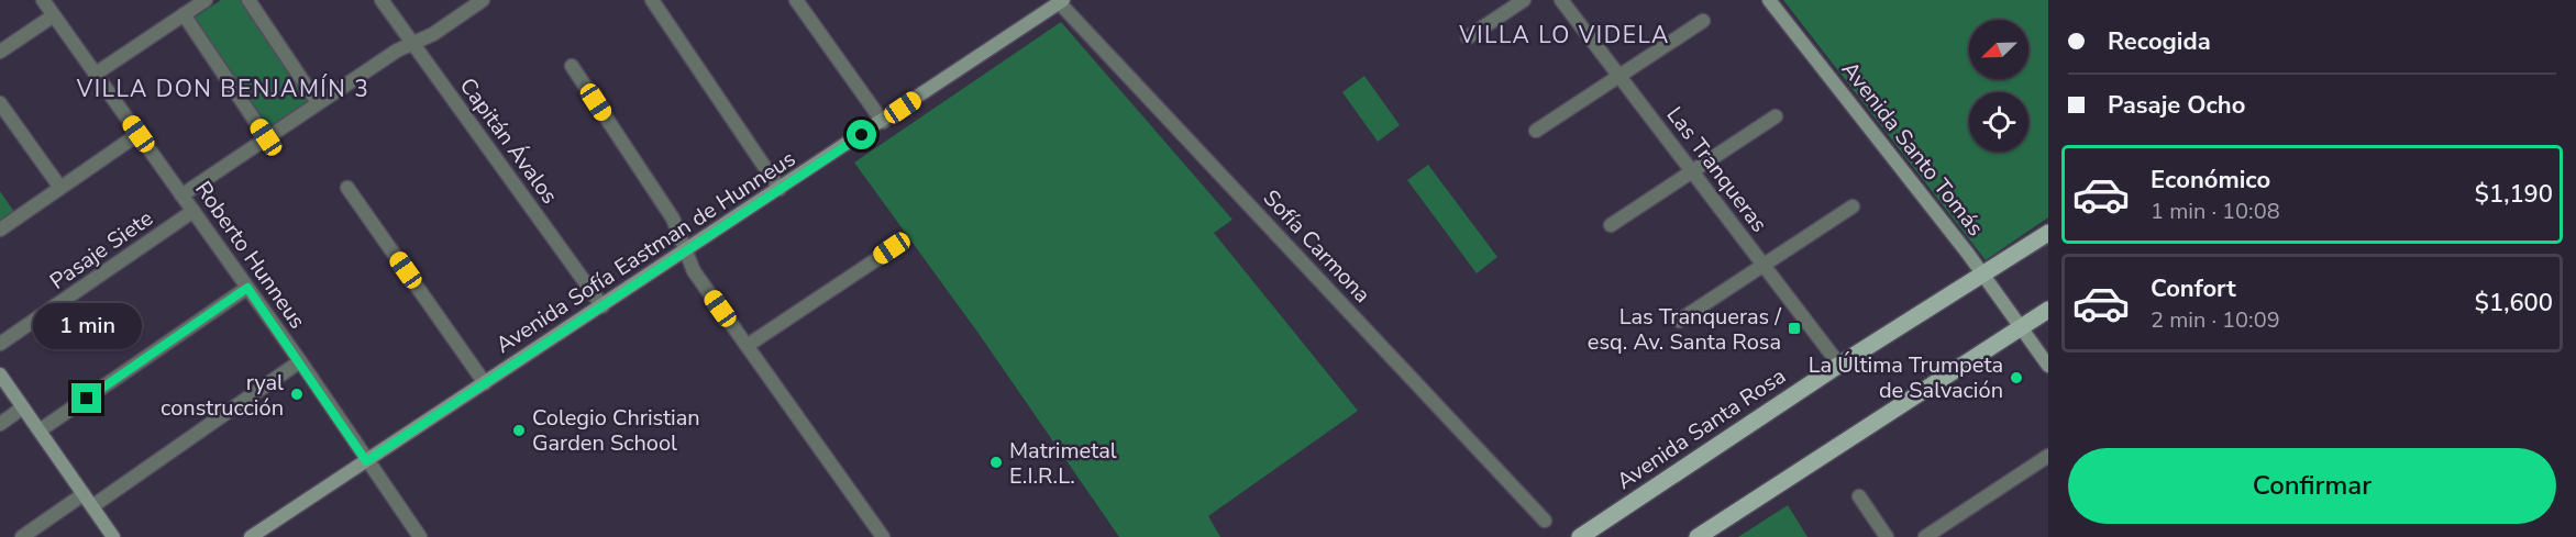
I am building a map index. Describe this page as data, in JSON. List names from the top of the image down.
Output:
{
  "streets": {
    "main road": ["Avenida Santa Rosa"],
    "street": [
      "Capitán Ávalos",
      "Avenida Santo Tomás",
      "Las Tranqueras",
      "Sofía Carmona",
      "Pasaje Siete",
      "Avenida Sofía Eastman de Hunneus",
      "Roberto Hunneus"
    ]
  },
  "crossings": [
    ["Capitán Ávalos", "Avenida Sofía Eastman de Hunneus"],
    ["Avenida Santo Tomás", "Avenida Santa Rosa"],
    ["Las Tranqueras", "Avenida Santa Rosa"],
    ["Sofía Carmona", "Avenida Sofía Eastman de Hunneus"],
    ["Pasaje Siete", "Roberto Hunneus"],
    ["Avenida Sofía Eastman de Hunneus", "Roberto Hunneus"]
  ],
  "districts": ["VILLA LO VIDELA", "VILLA DON BENJAMÍN 3"],
  "places": {
    "transit": ["Las Tranqueras / esq. Av. Santa Rosa"],
    "other": [
      "La Última Trumpeta de Salvación",
      "ryal construcción",
      "Colegio Christian Garden School",
      "Matrimetal E.I.R.L."
    ]
  },
  "north": "bottom left",
  "page": {
    "banner": ["Recogida", "Pasaje Ocho"],
    "list": [
      {
        "name": "Económico",
        "note": "1 min · 10:08",
        "value": "$1,190"
      },
      {
        "name": "Confort",
        "note": "2 min · 10:09",
        "value": "$1,600"
      }
    ],
    "bubble": "1 min",
    "buttons": "Confirmar"
  }
}
